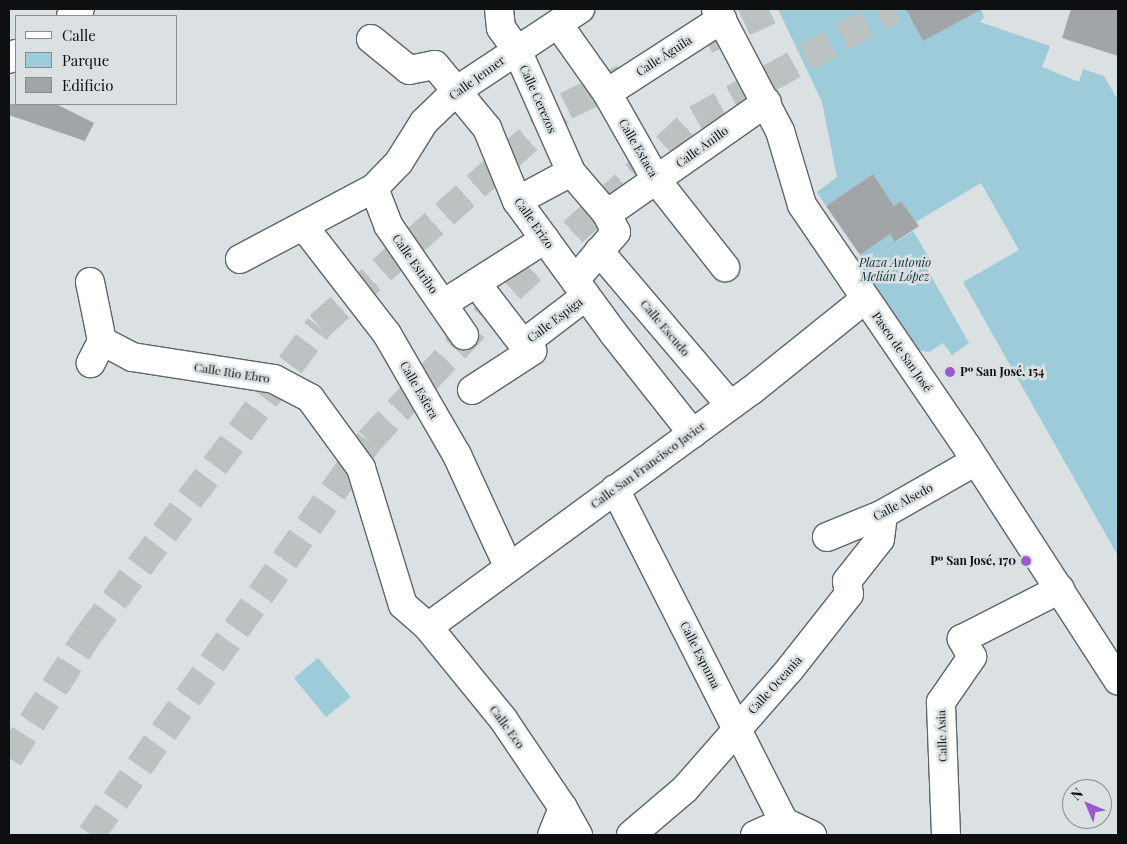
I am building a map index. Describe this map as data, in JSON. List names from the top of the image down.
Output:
{
  "streets": {
    "street": [
      "Calle Águila",
      "Calle Jenner",
      "Calle Cerezos",
      "Calle Anillo",
      "Calle Estaca",
      "Calle Erizo",
      "Calle Estribo",
      "Calle Espiga",
      "Calle Escudo",
      "Paseo de San José",
      "Calle Rio Ebro",
      "Calle Esfera",
      "Calle San Francisco Javier",
      "Calle Alsedo",
      "Calle Espuma",
      "Calle Oceania",
      "Calle Eco",
      "Calle Asia"
    ]
  },
  "crossings": [
    ["Calle Águila", "Calle Estaca"],
    ["Calle Águila", "Paseo de San José"],
    ["Calle Jenner", "Calle Cerezos"],
    ["Calle Jenner", "Calle Estaca"],
    ["Calle Jenner", "Calle Erizo"],
    ["Calle Jenner", "Calle Estribo"],
    ["Calle Jenner", "Calle Esfera"],
    ["Calle Cerezos", "Calle Anillo"],
    ["Calle Anillo", "Calle Estaca"],
    ["Calle Anillo", "Paseo de San José"],
    ["Calle Erizo", "Calle Espiga"],
    ["Calle Erizo", "Calle San Francisco Javier"],
    ["Calle Escudo", "Calle San Francisco Javier"],
    ["Paseo de San José", "Calle San Francisco Javier"],
    ["Paseo de San José", "Calle Alsedo"],
    ["Paseo de San José", "Calle Asia"],
    ["Calle Rio Ebro", "Calle San Francisco Javier"],
    ["Calle Rio Ebro", "Calle Eco"],
    ["Calle Esfera", "Calle San Francisco Javier"],
    ["Calle San Francisco Javier", "Calle Espuma"],
    ["Calle San Francisco Javier", "Calle Eco"],
    ["Calle Alsedo", "Calle Oceania"],
    ["Calle Espuma", "Calle Oceania"]
  ],
  "parks": ["Plaza Antonio Melián López"],
  "places": ["Pº San José, 154", "Pº San José, 170"],
  "legend": ["Calle", "Parque", "Edificio"],
  "north": "top left"
}
